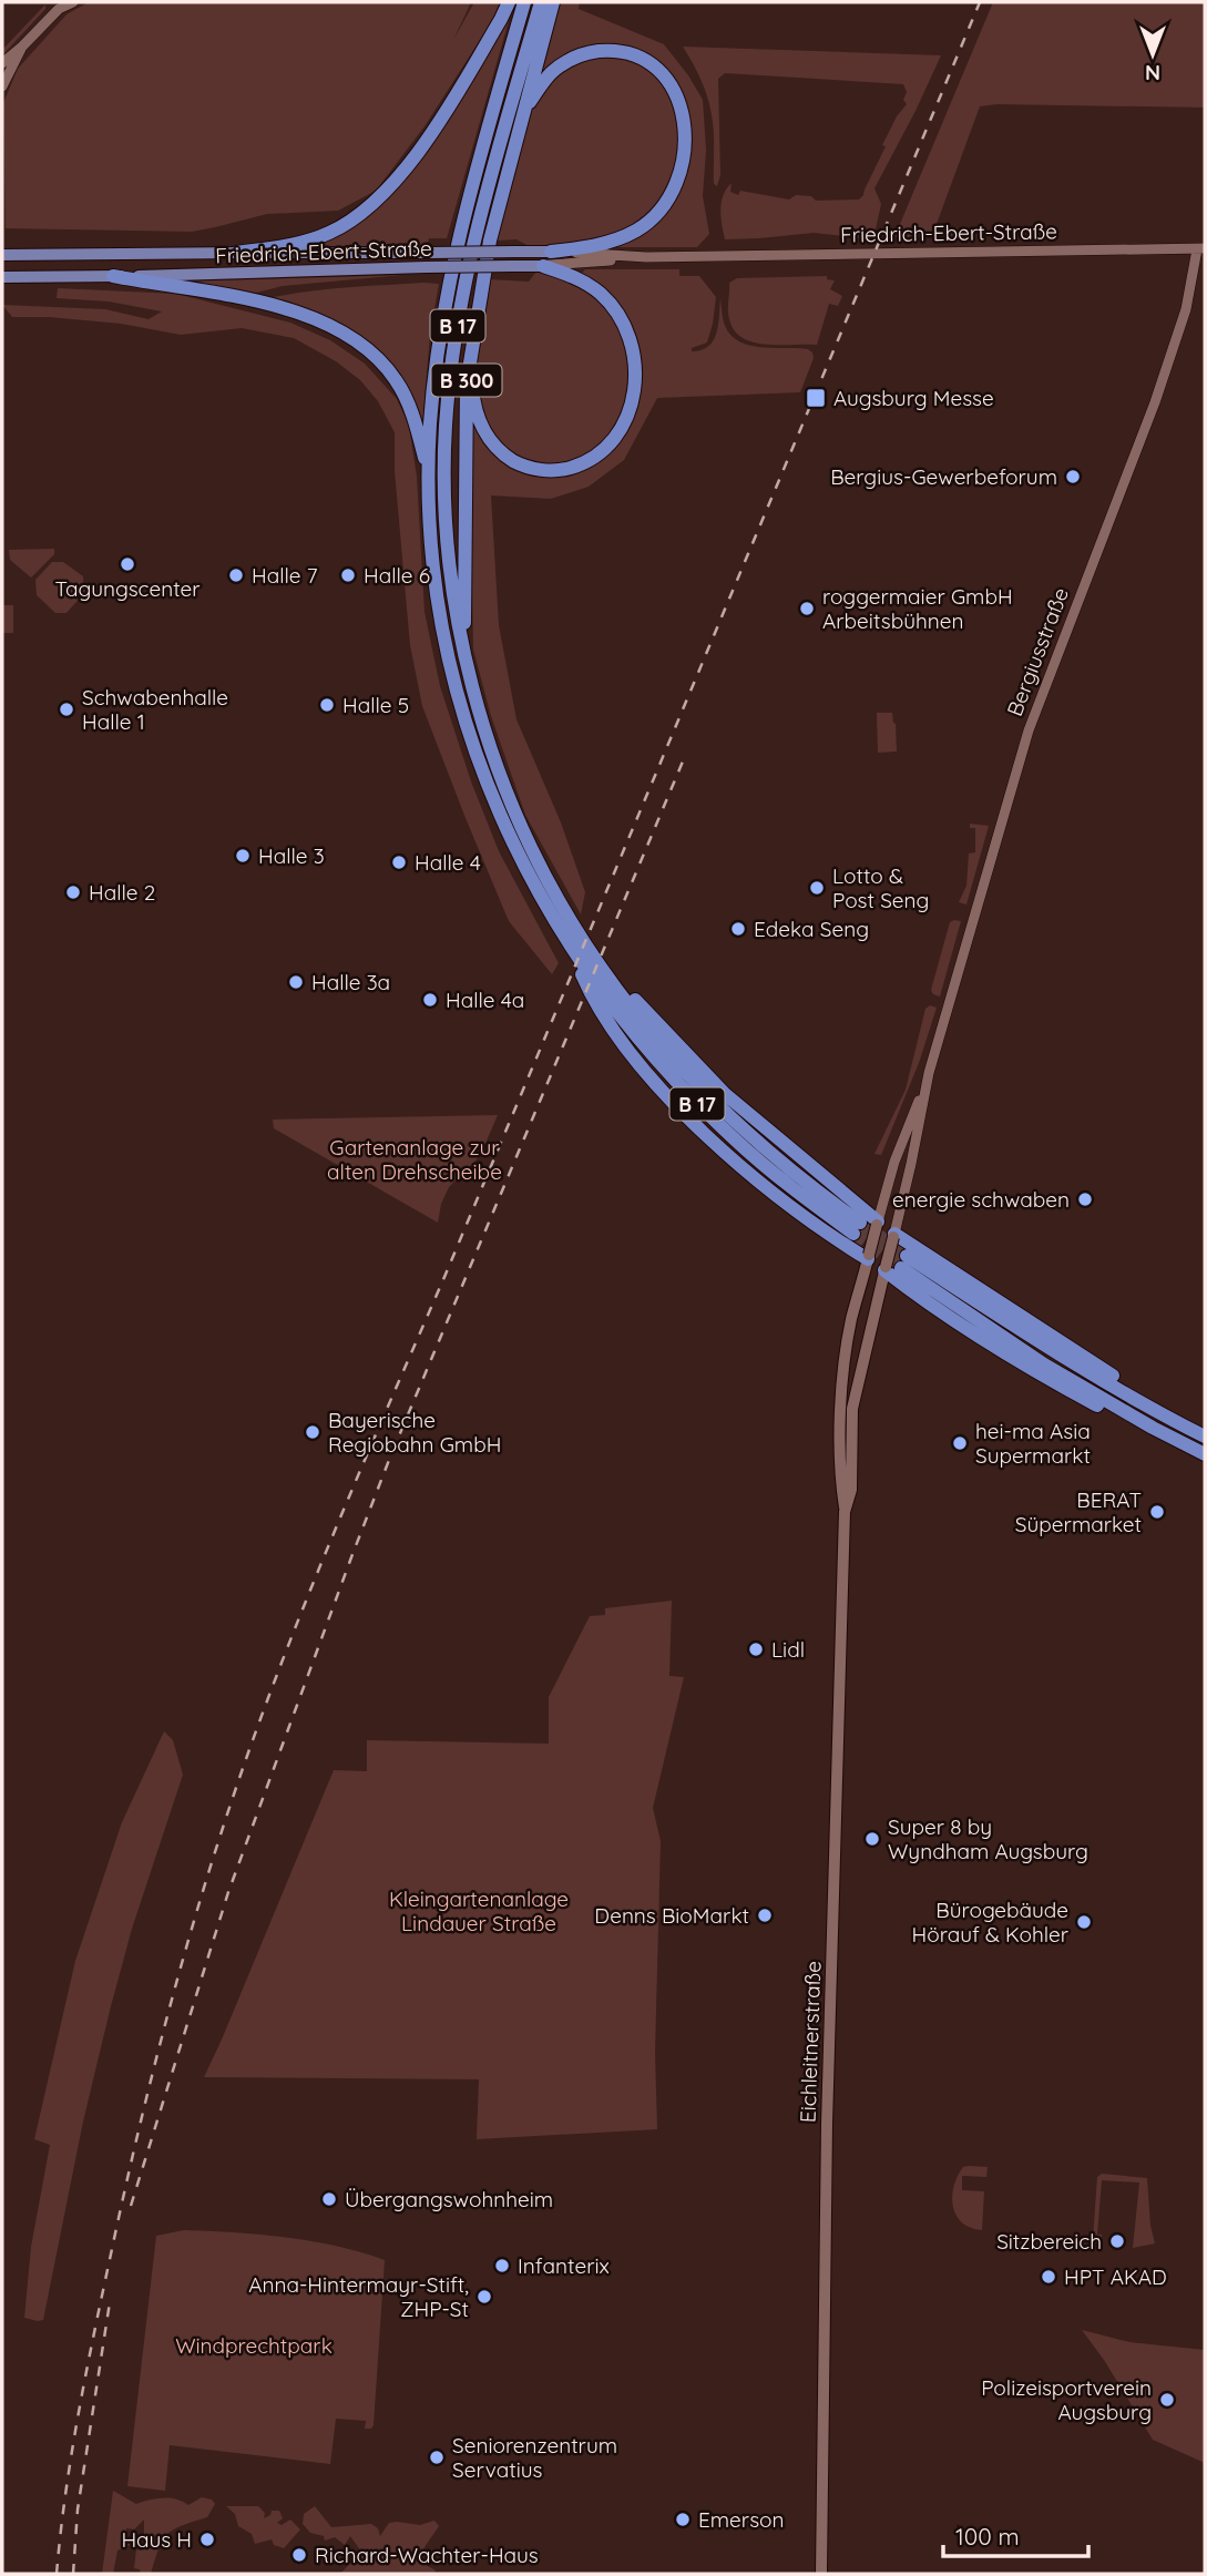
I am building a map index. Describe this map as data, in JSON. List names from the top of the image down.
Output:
{
  "streets": {
    "highway": ["B 17", "B 300"],
    "main road": ["Friedrich-Ebert-Straße", "Bergiusstraße", "Eichleitnerstraße"]
  },
  "crossings": [
    ["Friedrich-Ebert-Straße", "B 300"],
    ["Friedrich-Ebert-Straße", "Bergiusstraße"],
    ["B 17", "B 300"],
    ["Bergiusstraße", "Eichleitnerstraße"]
  ],
  "parks": ["Gartenanlage zur alten Drehscheibe", "Kleingartenanlage Lindauer Straße", "Windprechtpark"],
  "places": {
    "transit": ["Augsburg Messe"],
    "other": [
      "Bergius-Gewerbeforum",
      "Tagungscenter",
      "Halle 7",
      "Halle 6",
      "roggermaier GmbH Arbeitsbühnen",
      "Halle 5",
      "Schwabenhalle Halle 1",
      "Halle 3",
      "Halle 4",
      "Lotto & Post Seng",
      "Halle 2",
      "Edeka Seng",
      "Halle 3a",
      "Halle 4a",
      "energie schwaben",
      "Bayerische Regiobahn GmbH",
      "hei-ma Asia Supermarkt",
      "BERAT Süpermarket",
      "Lidl",
      "Super 8 by Wyndham Augsburg",
      "Denns BioMarkt",
      "Bürogebäude Hörauf & Kohler",
      "Übergangswohnheim",
      "Sitzbereich",
      "Infanterix",
      "HPT AKAD",
      "Anna-Hintermayr-Stift, ZHP-St",
      "Polizeisportverein Augsburg",
      "Seniorenzentrum Servatius",
      "Emerson",
      "Haus H",
      "Richard-Wachter-Haus"
    ]
  },
  "scale_bar": "100 m",
  "north": "bottom"
}
